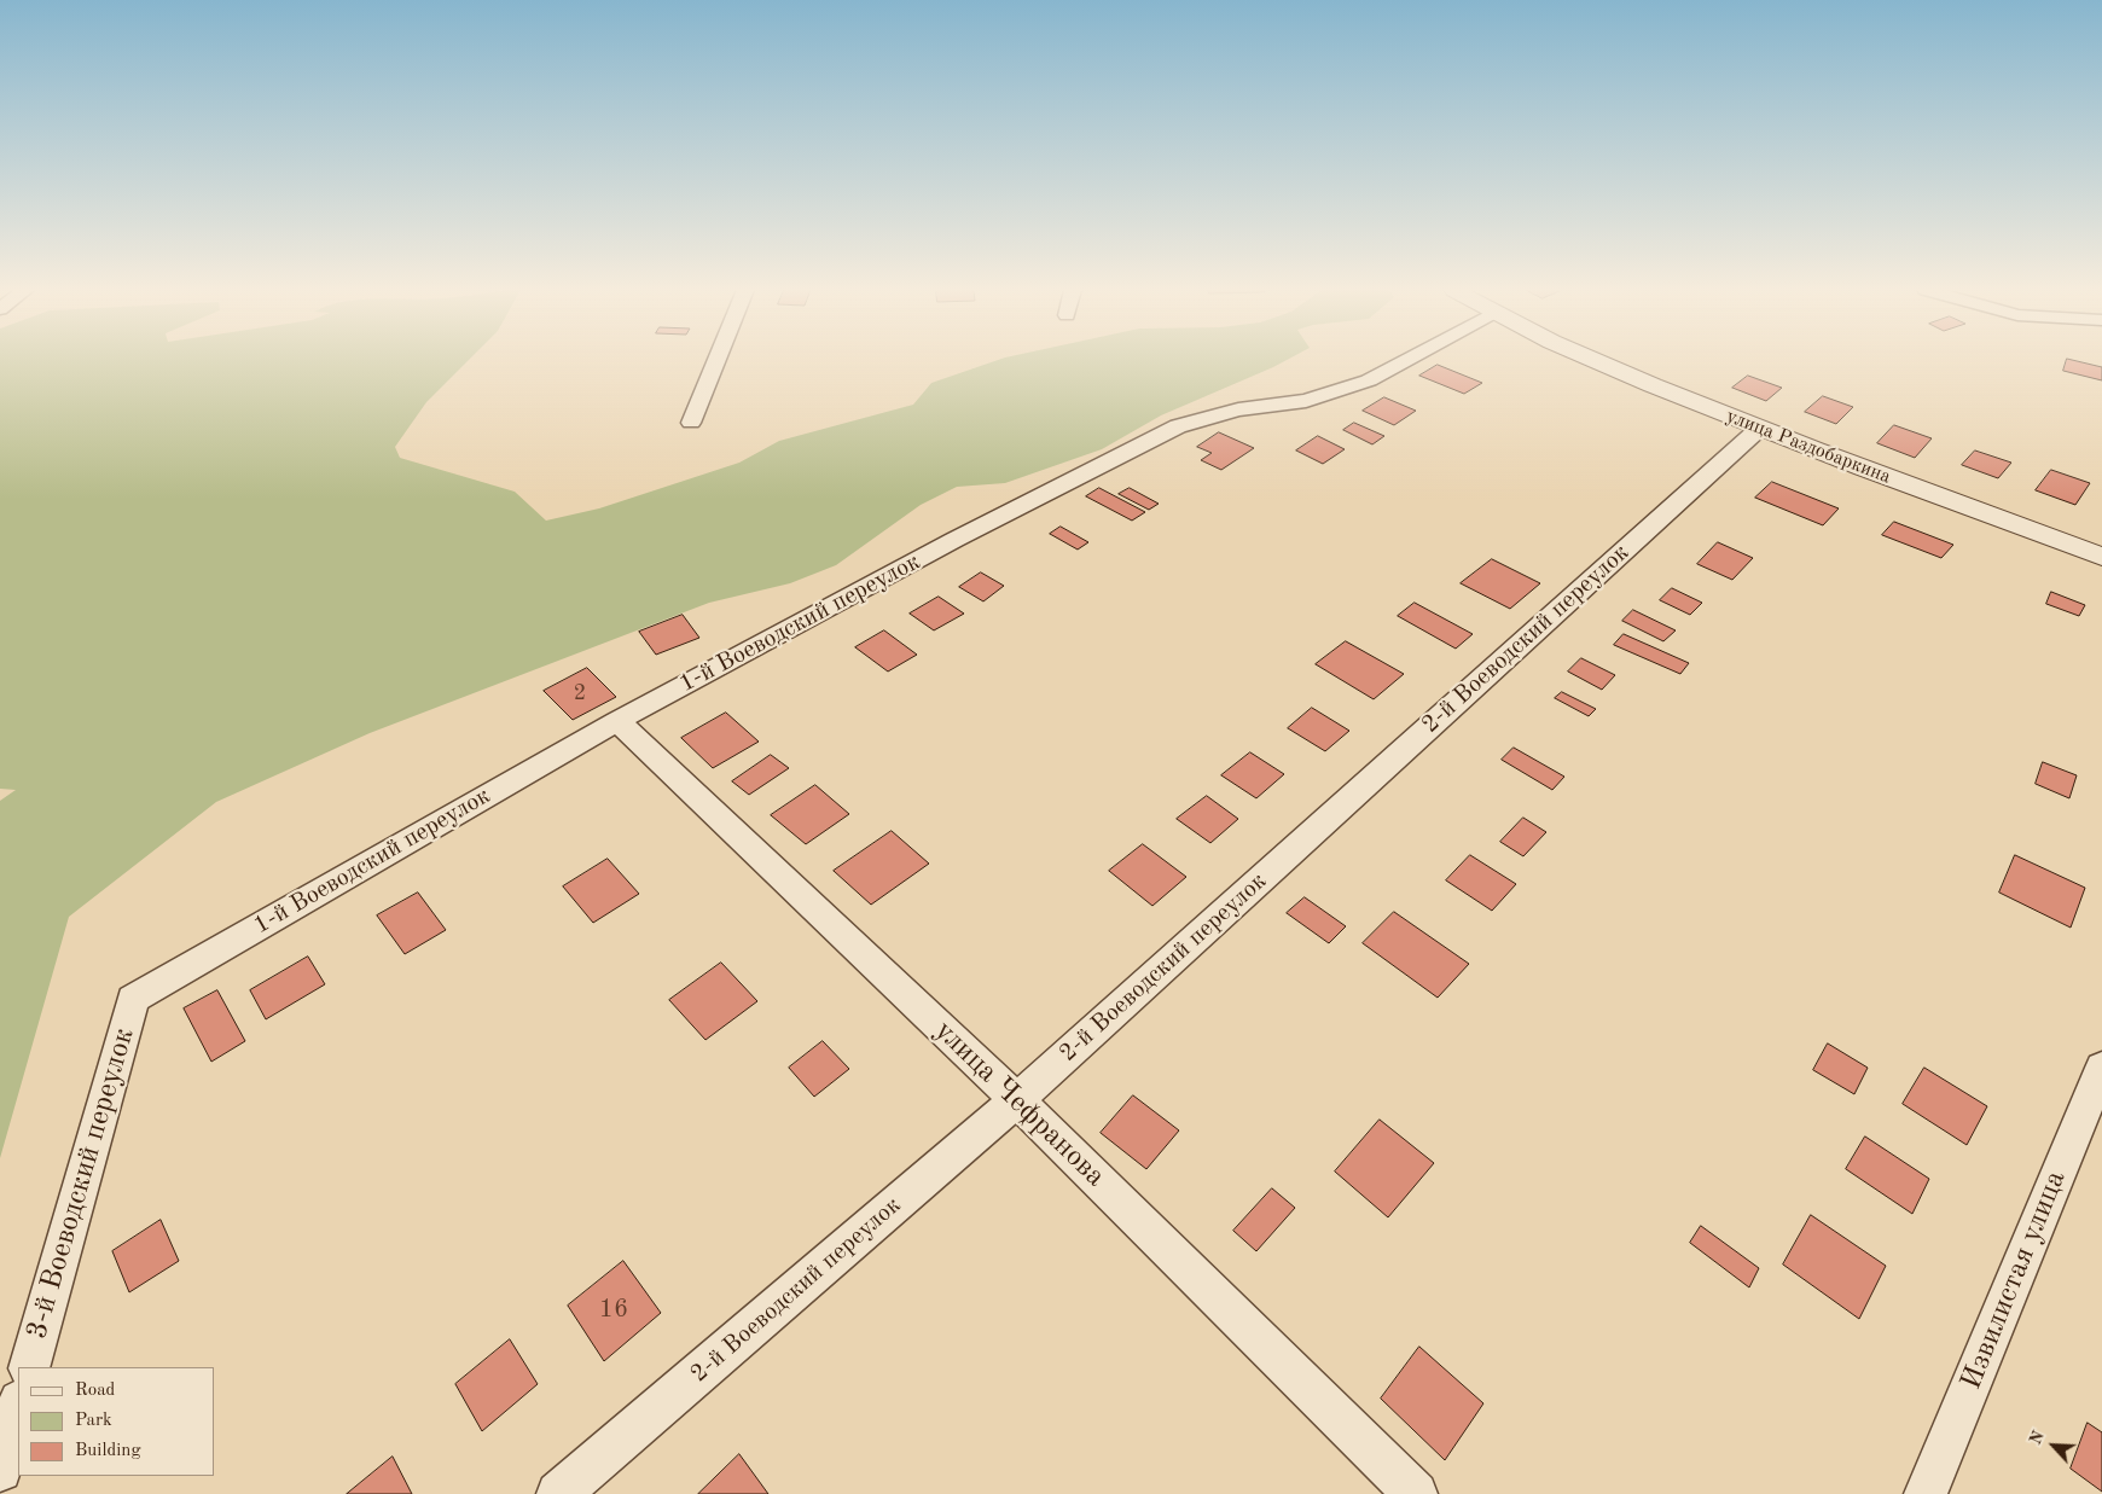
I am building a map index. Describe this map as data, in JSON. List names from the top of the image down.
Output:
{
  "streets": {
    "street": [
      "улица Раздобаркина",
      "1-й Воеводский переулок",
      "2-й Воеводский переулок",
      "улица Чефранова",
      "3-й Воеводский переулок",
      "Извилистая улица"
    ]
  },
  "crossings": [
    ["улица Раздобаркина", "2-й Воеводский переулок"],
    ["1-й Воеводский переулок", "улица Чефранова"],
    ["1-й Воеводский переулок", "3-й Воеводский переулок"],
    ["2-й Воеводский переулок", "улица Чефранова"]
  ],
  "house_numbers": ["2", "16"],
  "legend": ["Road", "Park", "Building"],
  "north": "top left"
}
